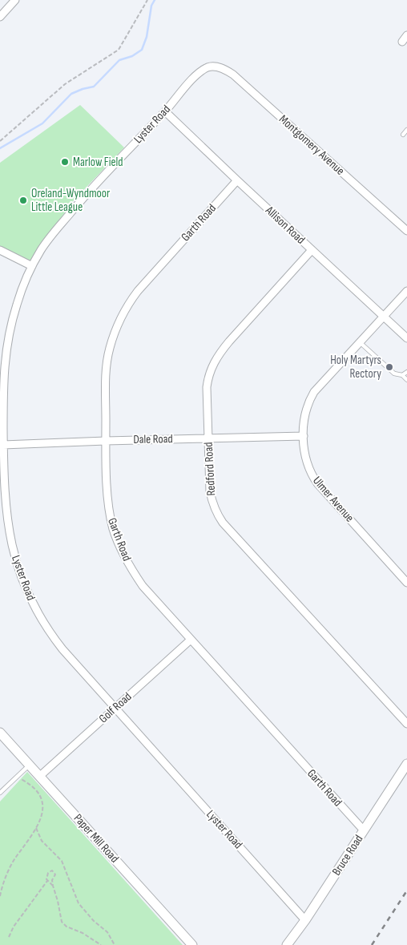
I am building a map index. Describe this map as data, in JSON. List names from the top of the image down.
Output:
{
  "streets": {
    "street": [
      "Lyster Road",
      "Montgomery Avenue",
      "Garth Road",
      "Allison Road",
      "Dale Road",
      "Redford Road",
      "Ulmer Avenue",
      "Golf Road",
      "Paper Mill Road",
      "Bruce Road"
    ]
  },
  "crossings": [
    ["Lyster Road", "Montgomery Avenue"],
    ["Lyster Road", "Allison Road"],
    ["Lyster Road", "Dale Road"],
    ["Lyster Road", "Golf Road"],
    ["Lyster Road", "Bruce Road"],
    ["Garth Road", "Allison Road"],
    ["Garth Road", "Dale Road"],
    ["Garth Road", "Golf Road"],
    ["Garth Road", "Bruce Road"],
    ["Allison Road", "Redford Road"],
    ["Allison Road", "Ulmer Avenue"],
    ["Dale Road", "Redford Road"],
    ["Dale Road", "Ulmer Avenue"],
    ["Golf Road", "Paper Mill Road"]
  ],
  "places": ["Marlow Field", "Oreland-Wyndmoor Little League", "Holy Martyrs Rectory"]
}
